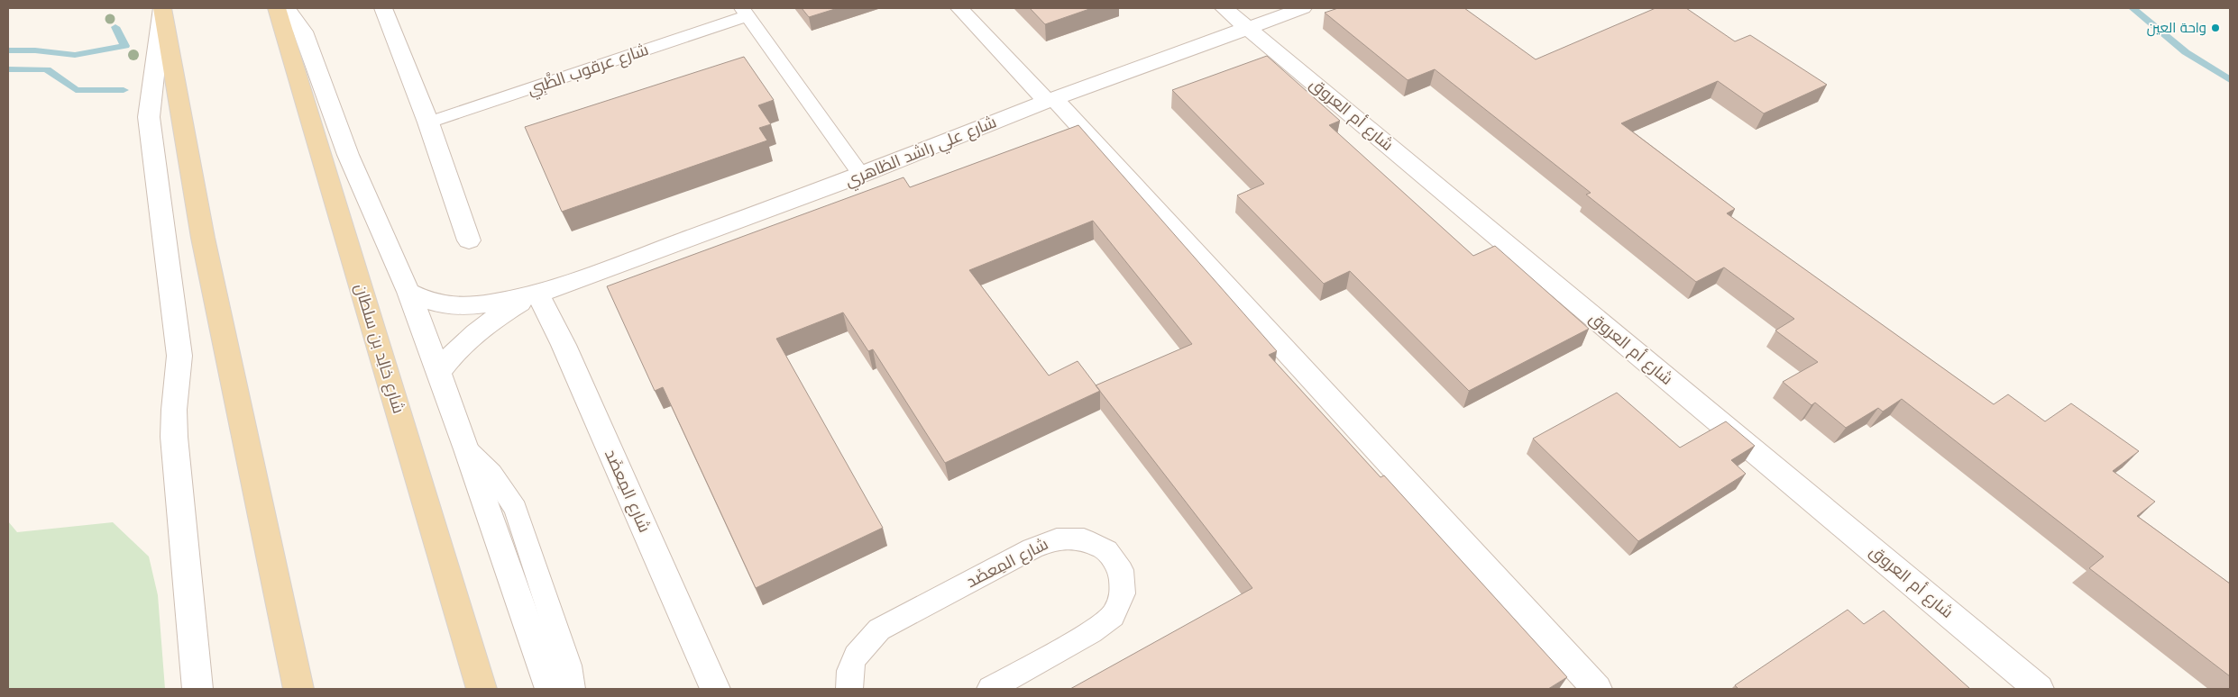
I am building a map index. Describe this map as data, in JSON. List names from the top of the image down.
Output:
{
  "streets": {
    "main road": ["شارع خالِد بن سلطان"],
    "street": ["شارع أم العروق", "شارع علي راشد الظاهري", "شارع المِعضَد"],
    "lane": ["شارع عرقوب الظَّبِي"]
  },
  "crossings": [
    ["شارع أم العروق", "شارع علي راشد الظاهري"],
    ["شارع علي راشد الظاهري", "شارع المِعضَد"]
  ],
  "places": ["واحة العين"]
}
